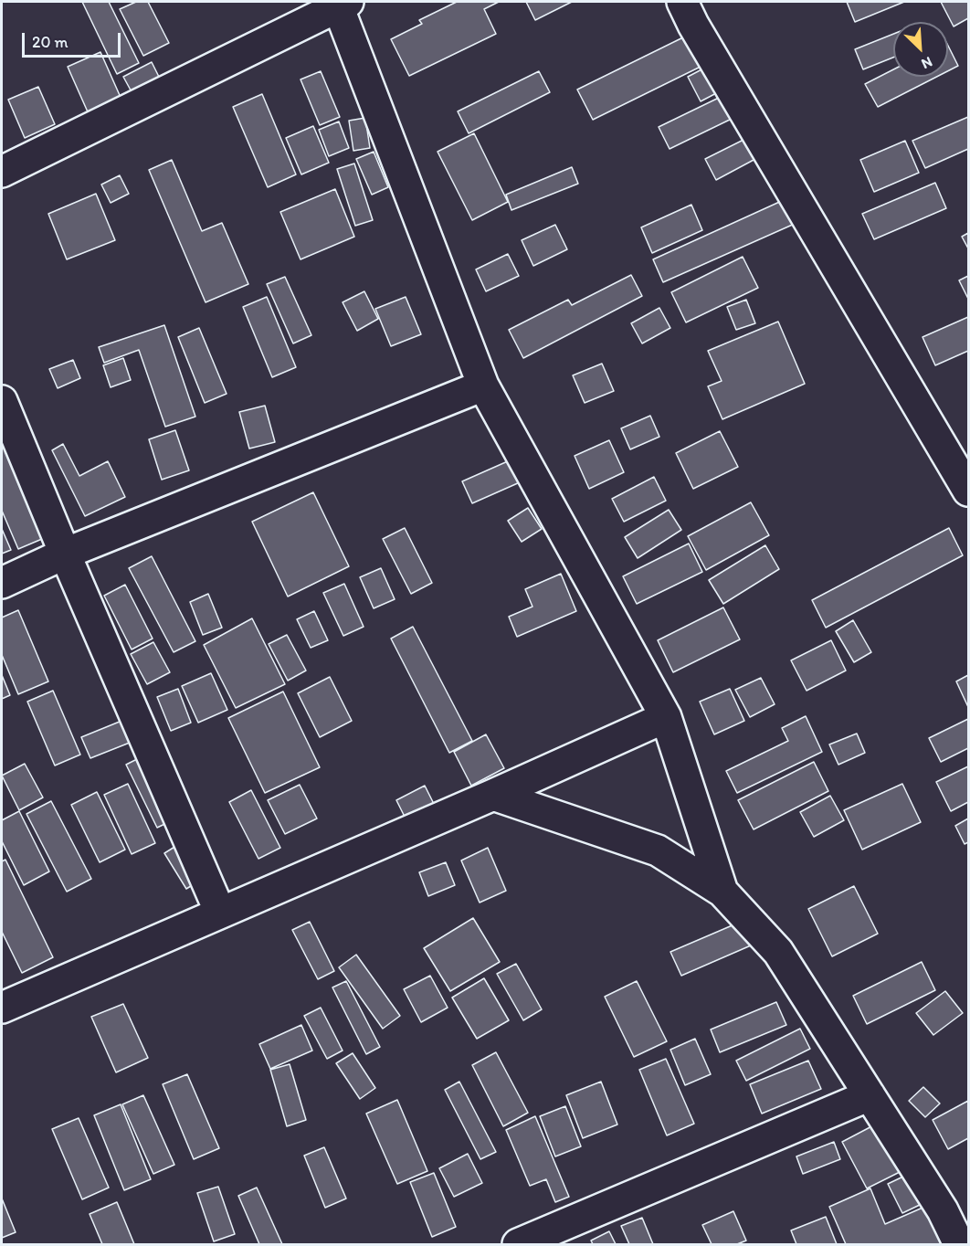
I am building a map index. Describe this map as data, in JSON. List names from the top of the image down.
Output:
{
  "scale_bar": "20 m",
  "north": "bottom right"
}
